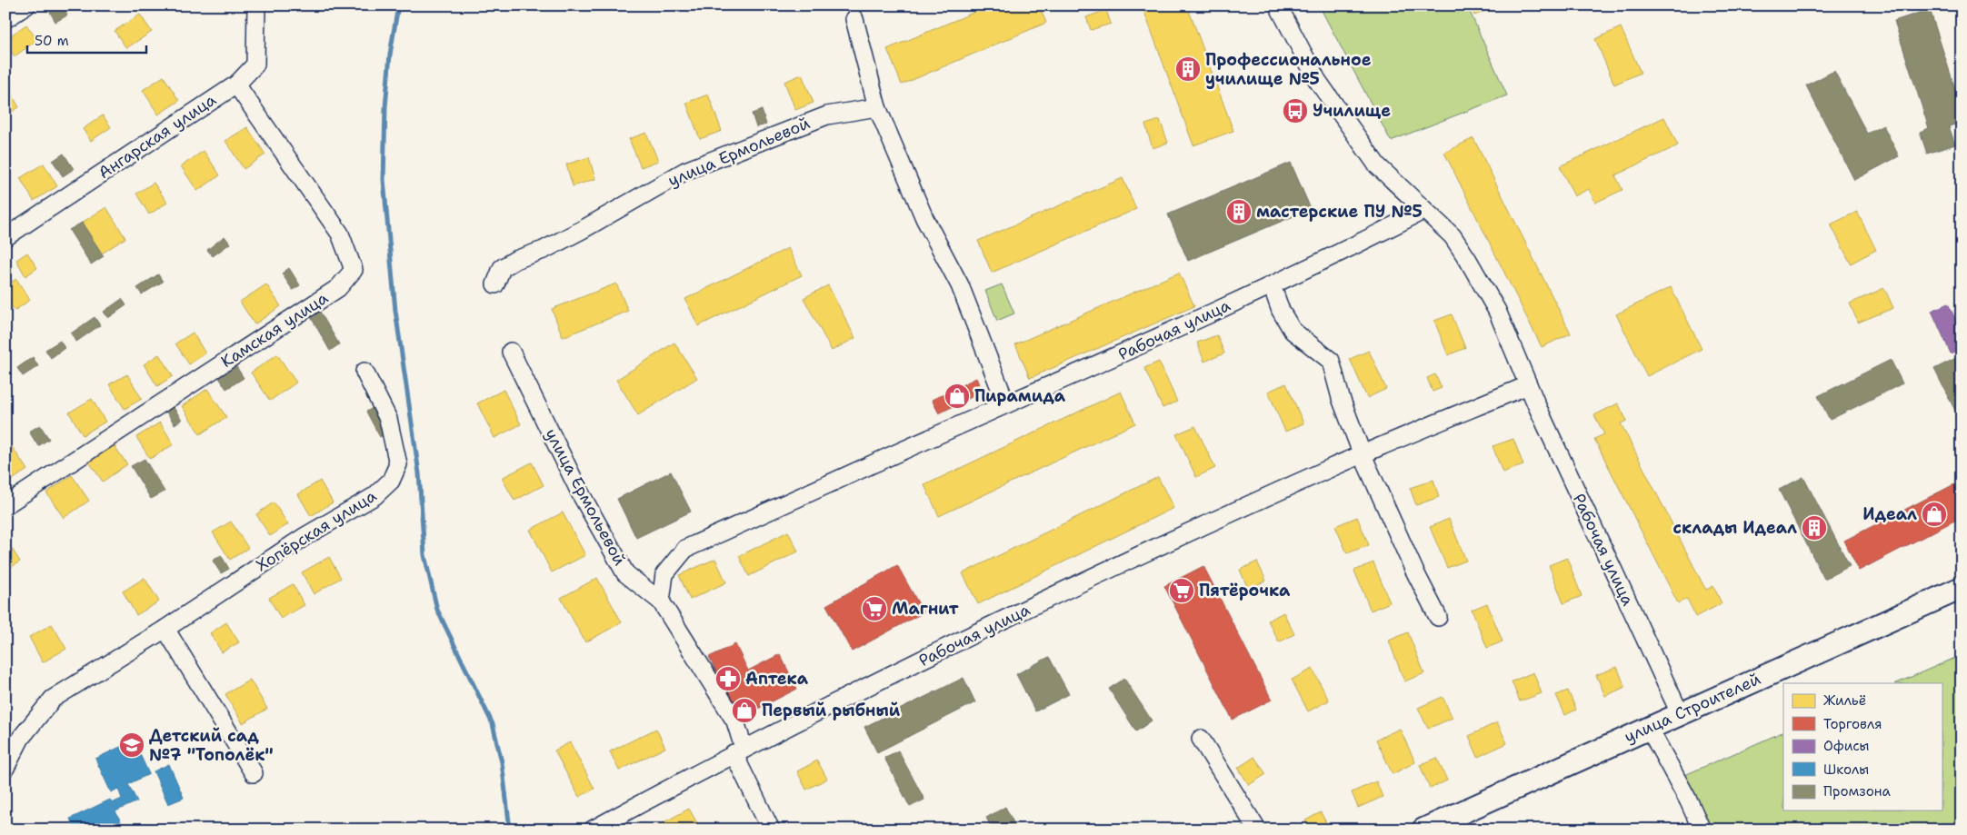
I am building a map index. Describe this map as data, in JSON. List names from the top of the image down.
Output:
{
  "streets": {
    "street": [
      "Ангарская улица",
      "улица Ермольевой",
      "Камская улица",
      "Рабочая улица",
      "Хопёрская улица",
      "улица Строителей"
    ]
  },
  "crossings": [
    ["Ангарская улица", "Камская улица"],
    ["улица Ермольевой", "Рабочая улица"],
    ["Рабочая улица", "улица Строителей"]
  ],
  "places": {
    "building": ["Профессиональное училище №5", "мастерские ПУ №5", "склады Идеал"],
    "bus stop": ["Училище"],
    "shop": ["Пирамида", "Идеал", "Первый рыбный"],
    "supermarket": ["Пятёрочка", "Магнит"],
    "pharmacy": ["Аптека"],
    "school or university": ["Детский сад №7 \"Тополёк\""]
  },
  "legend": [
    "Жильё",
    "Торговля",
    "Офисы",
    "Школы",
    "Промзона"
  ],
  "scale_bar": "50 m"
}
